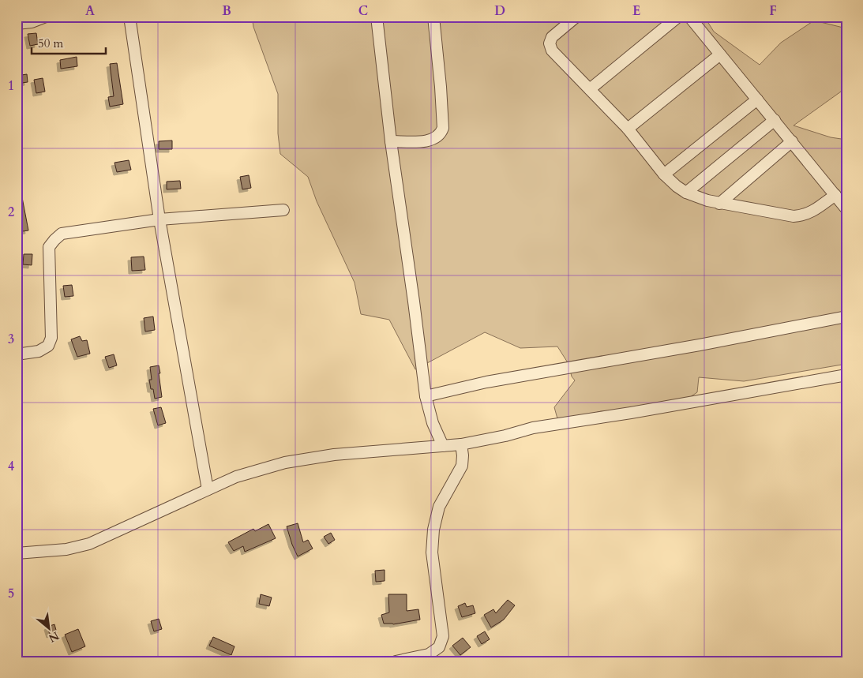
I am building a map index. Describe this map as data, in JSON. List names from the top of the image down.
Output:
{
  "scale_bar": "50 m",
  "north": "bottom right",
  "grid": {
    "columns": [
      "A",
      "B",
      "C",
      "D",
      "E",
      "F"
    ],
    "rows": [
      "1",
      "2",
      "3",
      "4",
      "5"
    ]
  }
}
